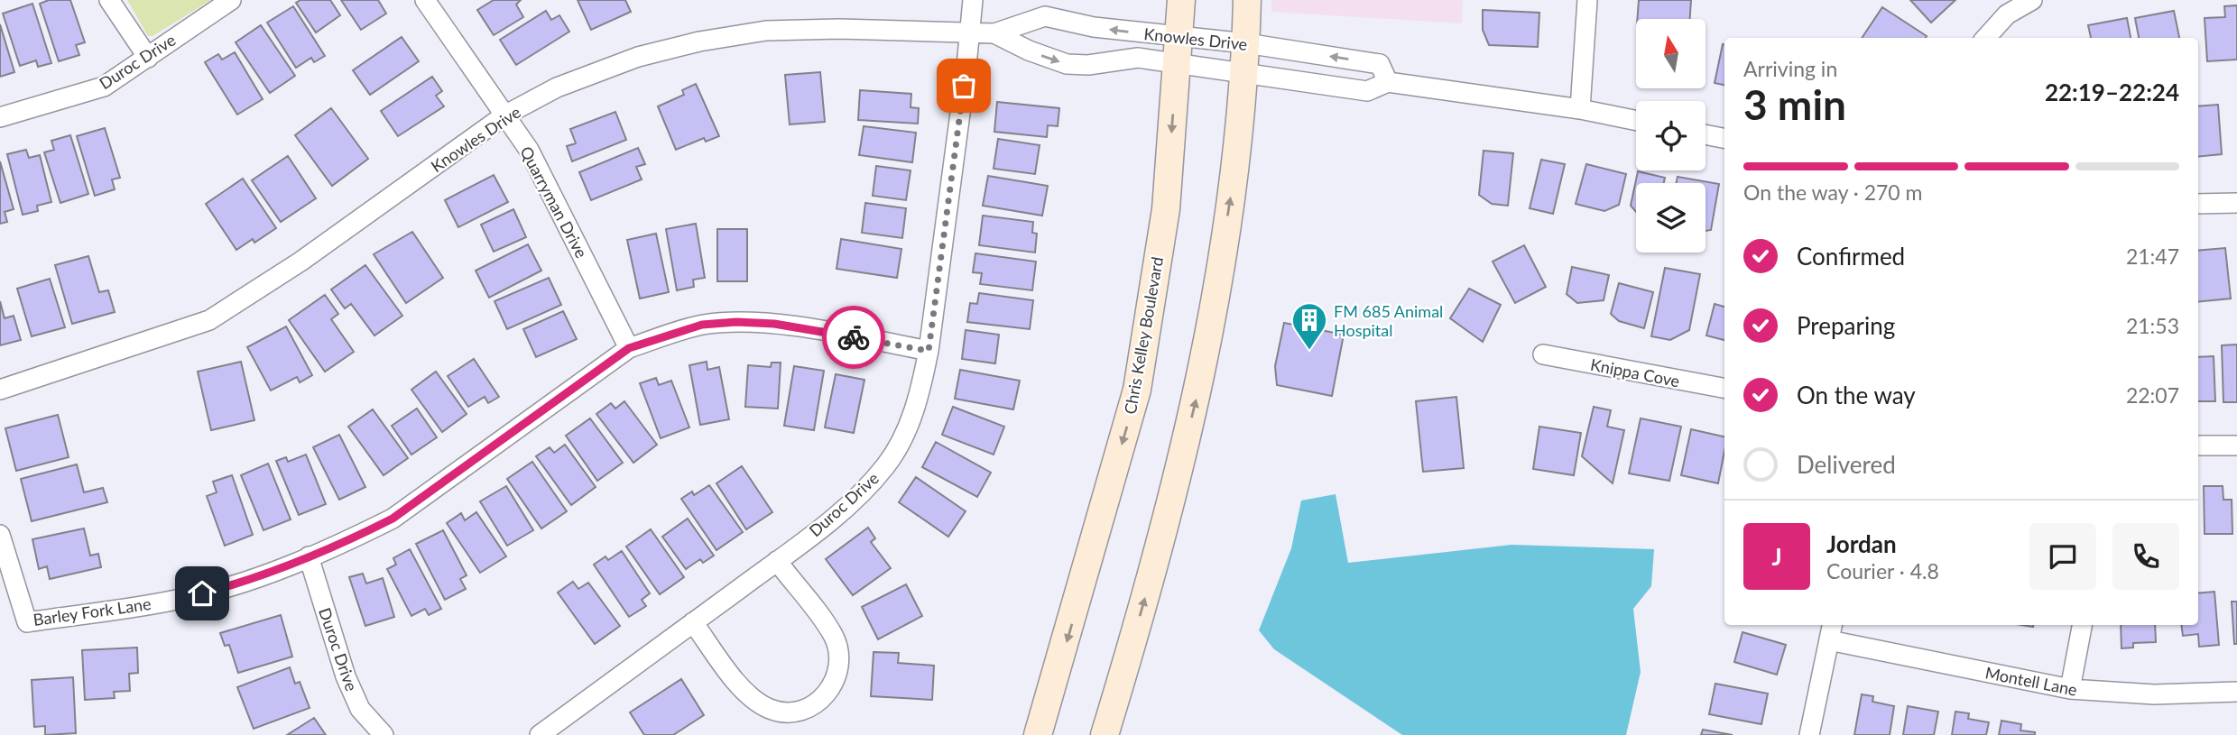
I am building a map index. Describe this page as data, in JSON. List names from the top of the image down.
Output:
{
  "streets": {
    "main road": ["Chris Kelley Boulevard"],
    "street": [
      "Knowles Drive",
      "Duroc Drive",
      "Quarryman Drive",
      "Knippa Cove",
      "Barley Fork Lane",
      "Montell Lane"
    ]
  },
  "crossings": [
    ["Knowles Drive", "Duroc Drive"],
    ["Knowles Drive", "Quarryman Drive"],
    ["Knowles Drive", "Chris Kelley Boulevard"],
    ["Duroc Drive", "Barley Fork Lane"],
    ["Quarryman Drive", "Barley Fork Lane"]
  ],
  "places": {
    "building": ["FM 685 Animal Hospital"]
  },
  "north": "top",
  "page": {
    "heading": ["3 min", "Arriving in", "22:19–22:24"],
    "panel": ["Jordan", "Courier · 4.8"],
    "bar": "On the way · 270 m",
    "list": [
      ["Confirmed", "21:47"],
      ["Preparing", "21:53"],
      ["On the way", "22:07"],
      "Delivered"
    ],
    "round": "J"
  }
}
